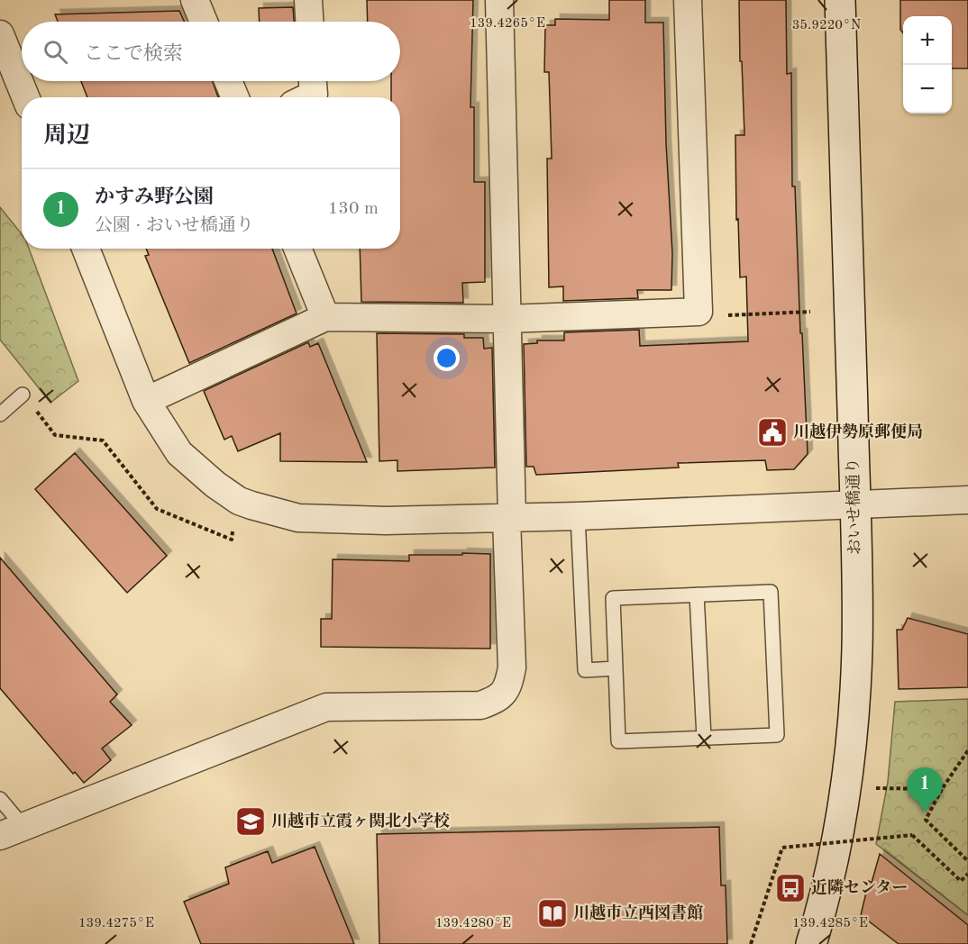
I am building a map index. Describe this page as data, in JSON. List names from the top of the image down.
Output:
{
  "streets": {
    "street": ["おいせ橋通り"]
  },
  "places": {
    "public building": ["川越伊勢原郵便局"],
    "school or university": ["川越市立霞ヶ関北小学校"],
    "bus stop": ["近隣センター"],
    "library": ["川越市立西図書館"]
  },
  "page": {
    "map_buttons": ["+", "−"],
    "search": "ここで検索",
    "heading": "周辺",
    "list": [
      {
        "mark": "1",
        "name": "かすみ野公園",
        "note": "公園 · おいせ橋通り",
        "value": "130 m"
      }
    ],
    "pins": "1"
  },
  "coordinates": [
    "139.4265°E",
    "35.9220°N",
    "139.4275°E",
    "139.4280°E",
    "139.4285°E"
  ]
}
